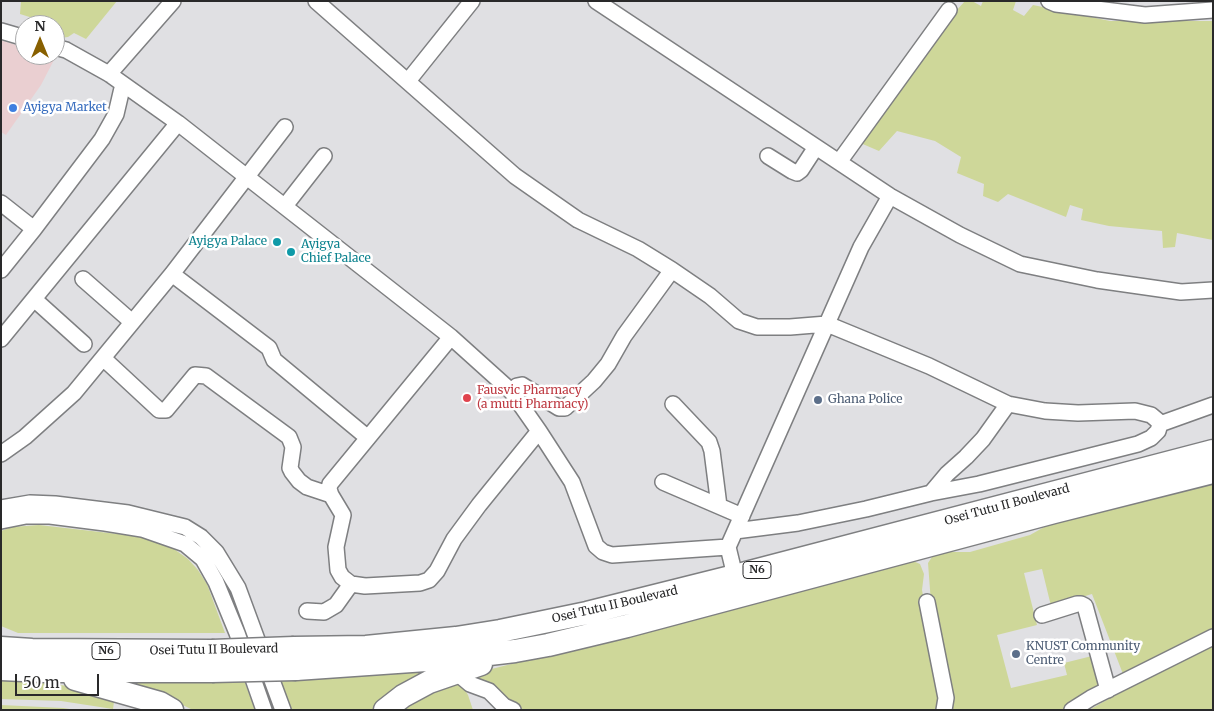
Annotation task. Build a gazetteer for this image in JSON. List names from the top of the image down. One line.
{"streets":{"highway":["Osei Tutu II Boulevard","N6"]},"places":["Ayigya Market","Ayigya Palace","Ayigya Chief Palace","Fausvic Pharmacy (a mutti Pharmacy)","Ghana Police","KNUST Community Centre"],"scale_bar":"50 m","north":"top"}
